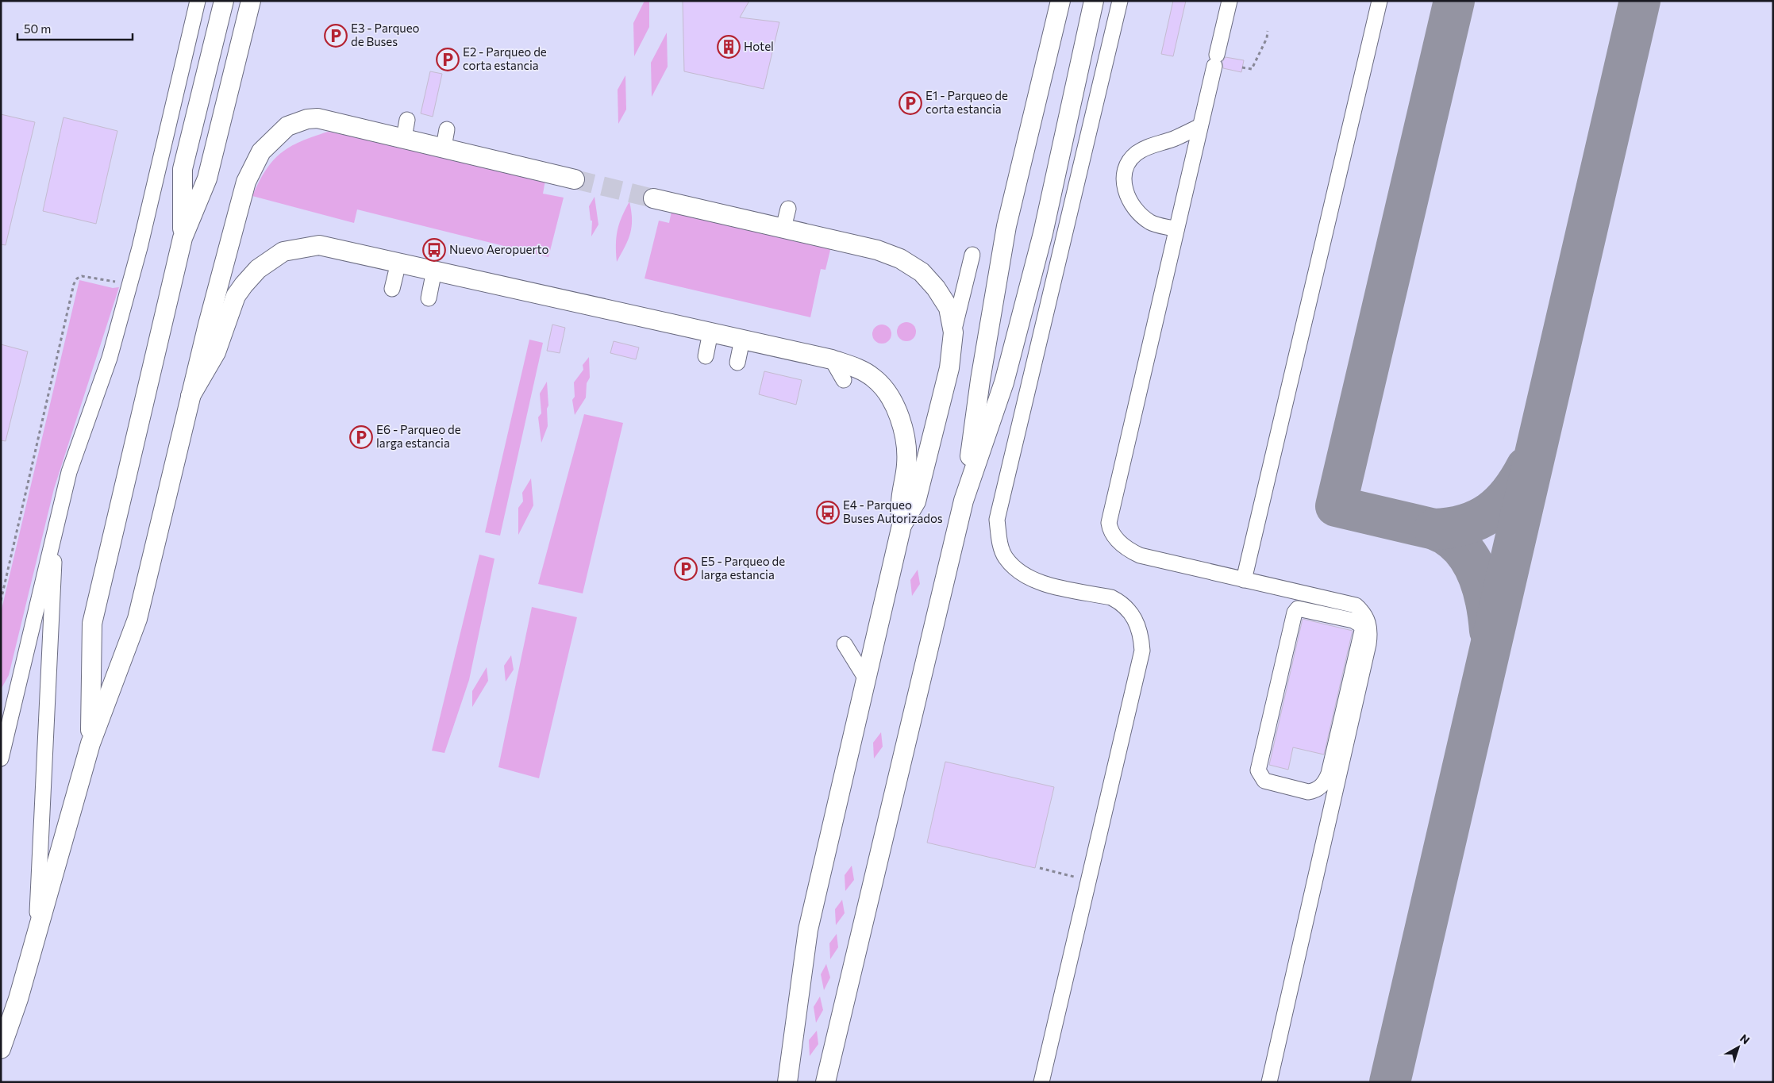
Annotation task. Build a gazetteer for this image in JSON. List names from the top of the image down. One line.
{"places":{"parking":["E3 - Parqueo de Buses","E2 - Parqueo de corta estancia","E1 - Parqueo de corta estancia","E6 - Parqueo de larga estancia","E5 - Parqueo de larga estancia"],"building":["Hotel"],"bus stop":["Nuevo Aeropuerto","E4 - Parqueo Buses Autorizados"]},"scale_bar":"50 m","north":"top right"}
